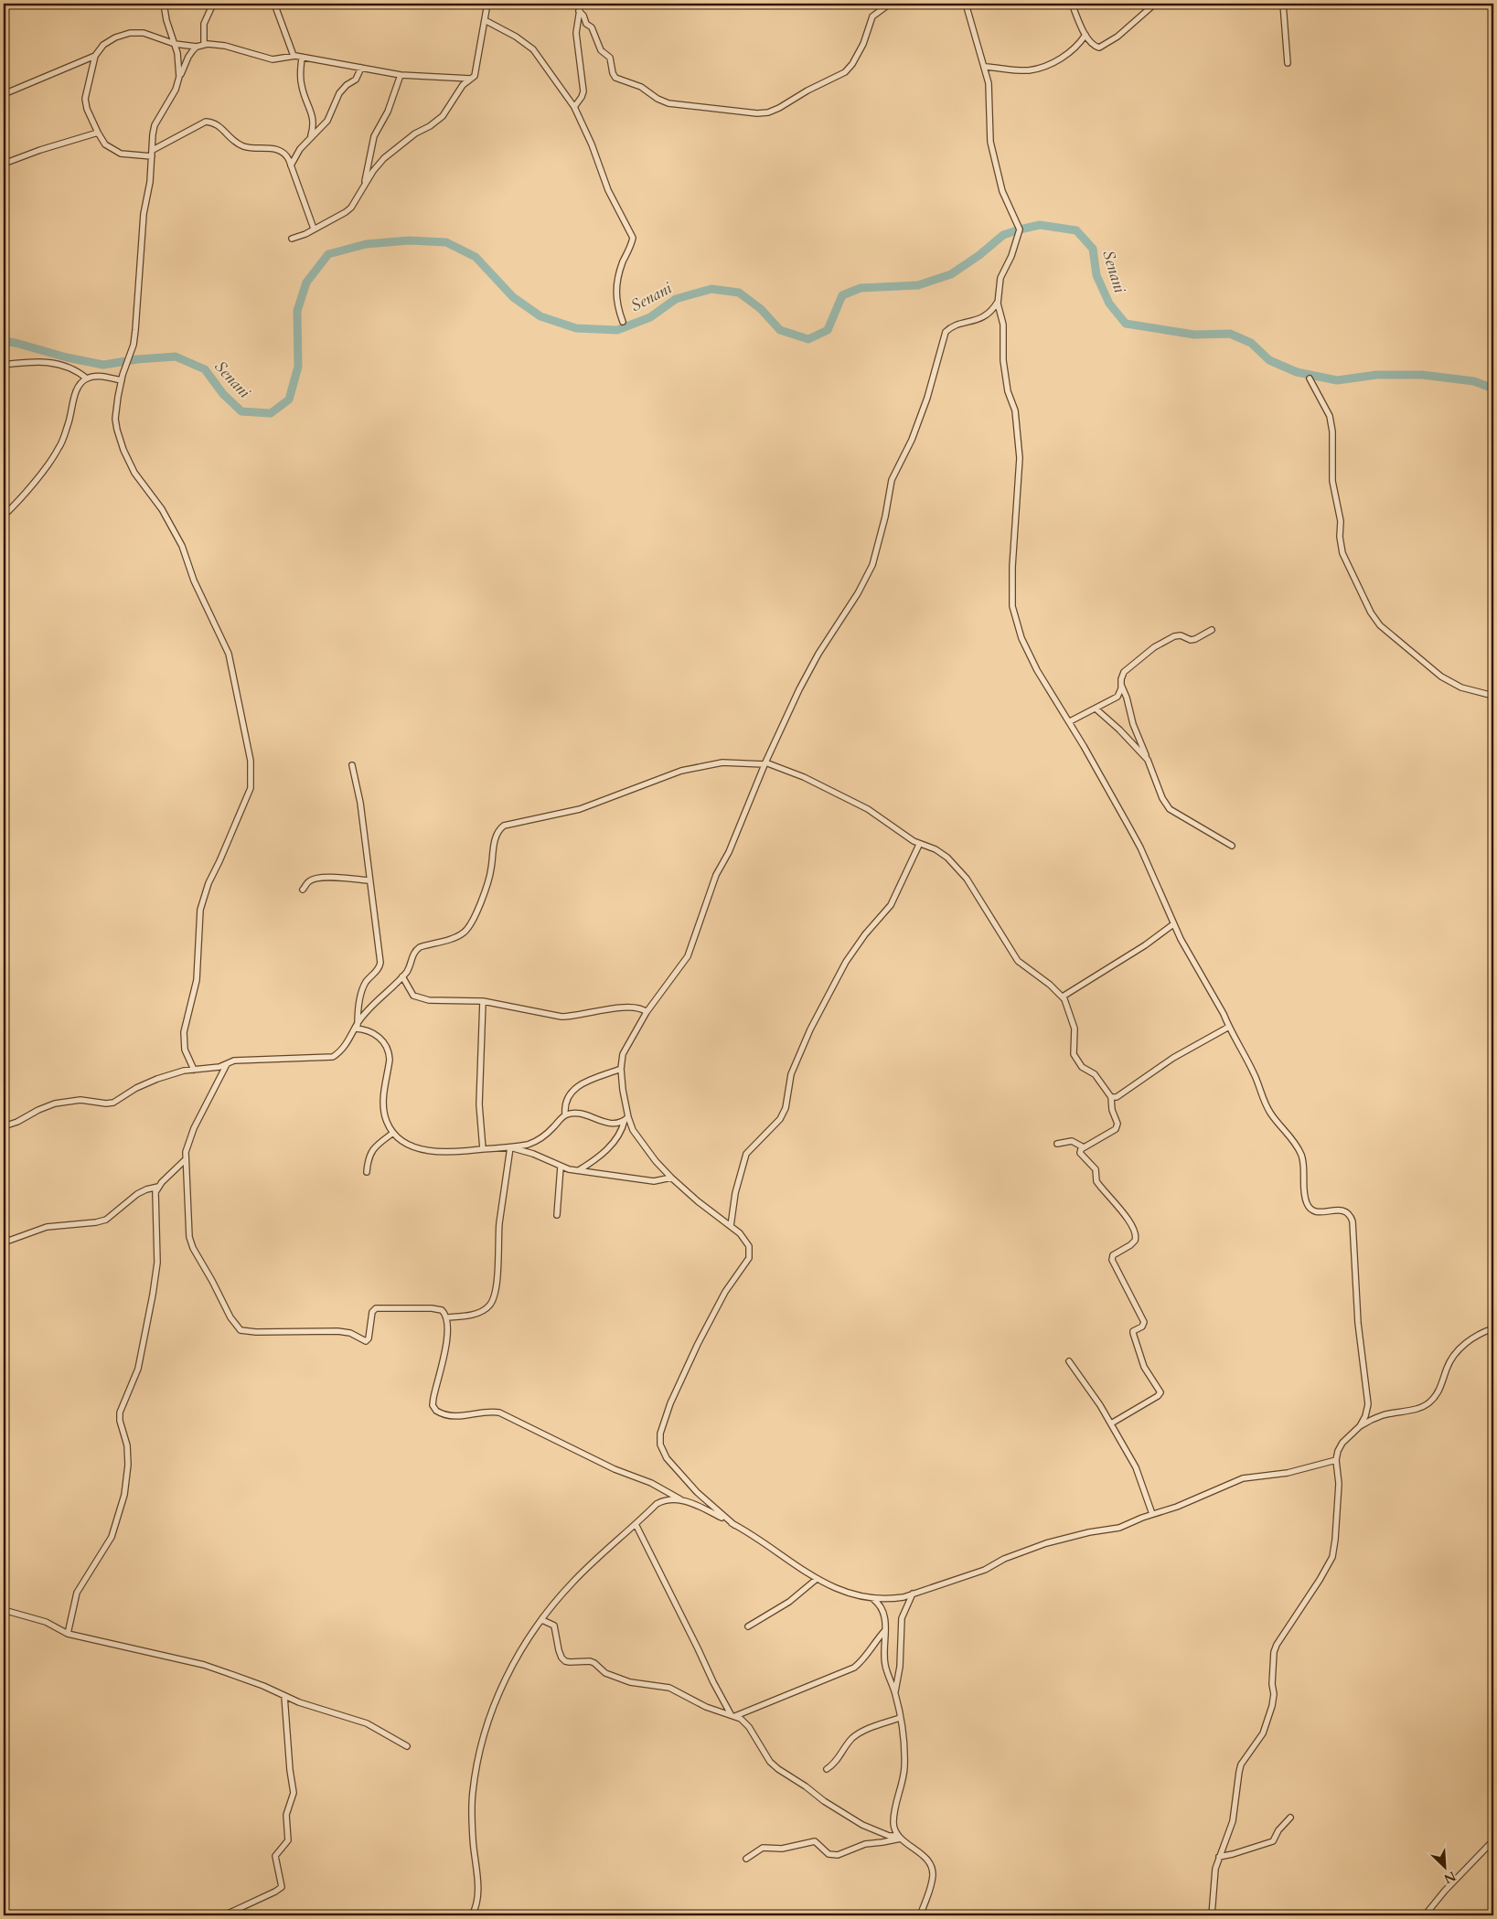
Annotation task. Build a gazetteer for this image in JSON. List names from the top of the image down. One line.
{"water":["Senani"],"north":"bottom right"}
